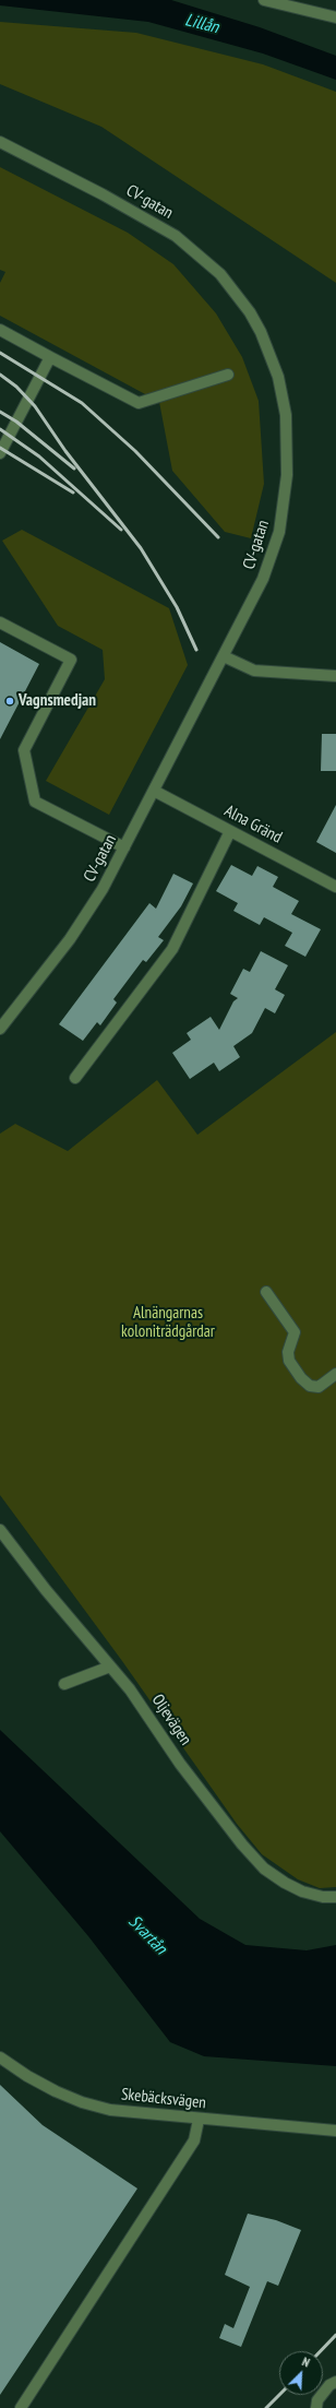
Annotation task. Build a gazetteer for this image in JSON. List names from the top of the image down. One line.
{"streets":{"street":["CV-gatan","Alna Gränd","Oljevägen","Skebäcksvägen"]},"crossings":[["CV-gatan","Alna Gränd"]],"water":["Lillån","Svartån"],"parks":["Alnängarnas koloniträdgårdar"],"places":["Vagnsmedjan"],"north":"top right"}
